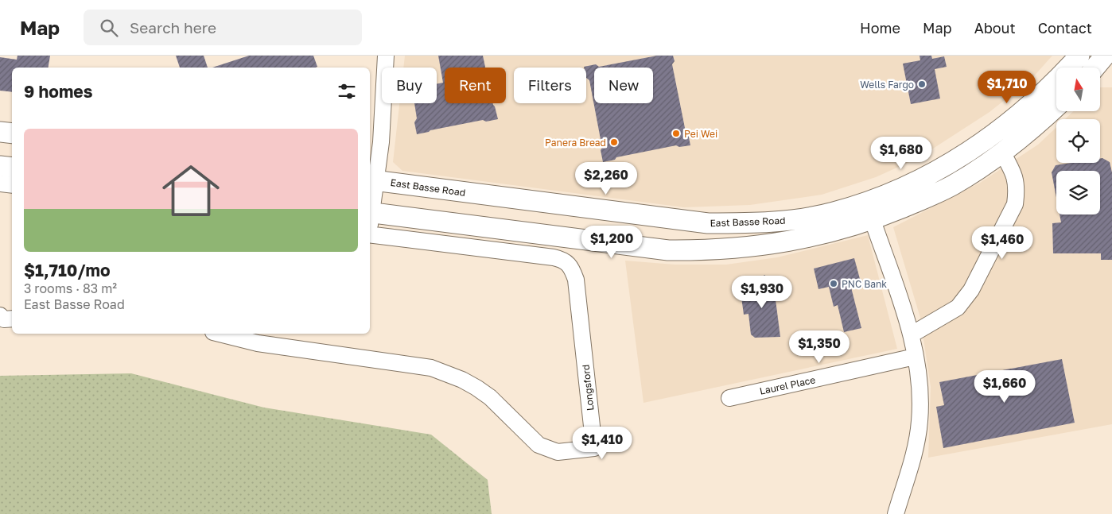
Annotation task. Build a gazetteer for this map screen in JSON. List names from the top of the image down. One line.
{"streets":{"main road":["East Basse Road"],"street":["Laurel Place","Longsford"]},"crossings":[["East Basse Road","Longsford"]],"places":["Wells Fargo","Pei Wei","Panera Bread","PNC Bank"],"north":"top","page":{"header":"Map","search":"Search here","nav":["Home","Map","About","Contact"],"chip":["Buy","Rent","Filters","New"],"heading":"9 homes","price":["$1,710","$1,680","$2,260","$1,200","$1,460","$1,930","$1,350","$1,660","$1,410"],"list":[{"name":"$1,710/mo","note":"3 rooms · 83 m² · East Basse Road"}]}}
